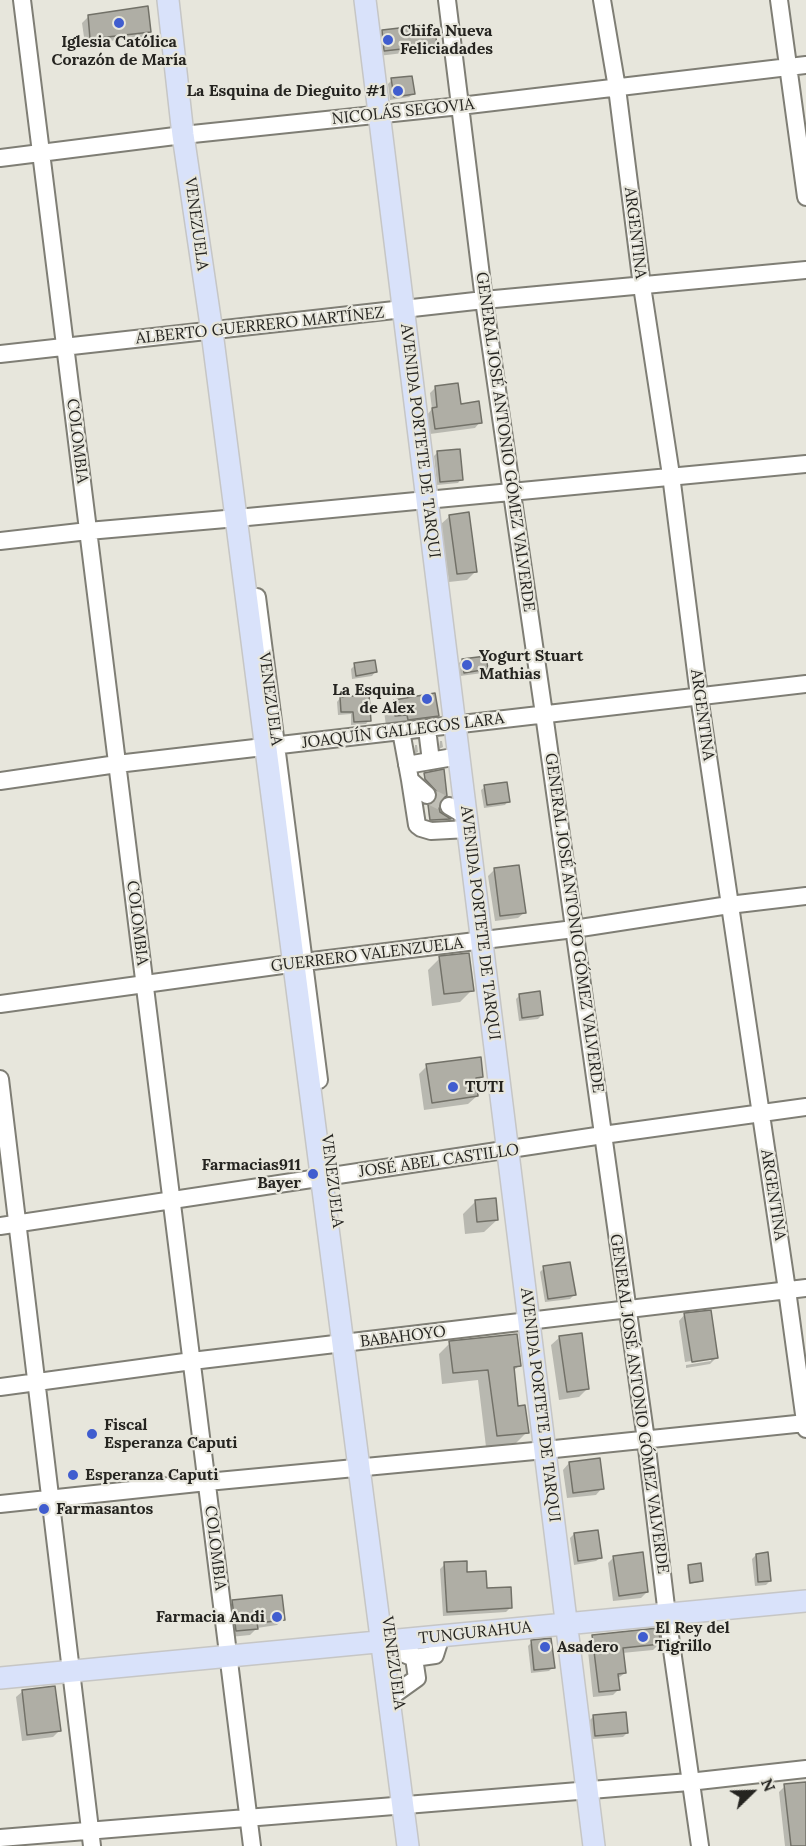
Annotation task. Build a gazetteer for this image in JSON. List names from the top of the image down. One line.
{"streets":{"main road":["VENEZUELA","AVENIDA PORTETE DE TARQUI","TUNGURAHUA"],"street":["NICOLÁS SEGOVIA","ARGENTINA","ALBERTO GUERRERO MARTÍNEZ","COLOMBIA","GENERAL JOSÉ ANTONIO GÓMEZ VALVERDE","JOAQUÍN GALLEGOS LARA","GUERRERO VALENZUELA","JOSÉ ABEL CASTILLO","BABAHOYO"]},"crossings":[["NICOLÁS SEGOVIA","VENEZUELA"],["NICOLÁS SEGOVIA","ARGENTINA"],["NICOLÁS SEGOVIA","COLOMBIA"],["NICOLÁS SEGOVIA","AVENIDA PORTETE DE TARQUI"],["NICOLÁS SEGOVIA","GENERAL JOSÉ ANTONIO GÓMEZ VALVERDE"],["VENEZUELA","ALBERTO GUERRERO MARTÍNEZ"],["VENEZUELA","JOAQUÍN GALLEGOS LARA"],["VENEZUELA","GUERRERO VALENZUELA"],["VENEZUELA","JOSÉ ABEL CASTILLO"],["VENEZUELA","BABAHOYO"],["VENEZUELA","TUNGURAHUA"],["ARGENTINA","ALBERTO GUERRERO MARTÍNEZ"],["ARGENTINA","JOAQUÍN GALLEGOS LARA"],["ARGENTINA","GUERRERO VALENZUELA"],["ARGENTINA","JOSÉ ABEL CASTILLO"],["ARGENTINA","BABAHOYO"],["ALBERTO GUERRERO MARTÍNEZ","COLOMBIA"],["ALBERTO GUERRERO MARTÍNEZ","AVENIDA PORTETE DE TARQUI"],["ALBERTO GUERRERO MARTÍNEZ","GENERAL JOSÉ ANTONIO GÓMEZ VALVERDE"],["COLOMBIA","JOAQUÍN GALLEGOS LARA"],["COLOMBIA","GUERRERO VALENZUELA"],["COLOMBIA","JOSÉ ABEL CASTILLO"],["COLOMBIA","BABAHOYO"],["COLOMBIA","TUNGURAHUA"],["AVENIDA PORTETE DE TARQUI","JOAQUÍN GALLEGOS LARA"],["AVENIDA PORTETE DE TARQUI","GUERRERO VALENZUELA"],["AVENIDA PORTETE DE TARQUI","JOSÉ ABEL CASTILLO"],["AVENIDA PORTETE DE TARQUI","BABAHOYO"],["AVENIDA PORTETE DE TARQUI","TUNGURAHUA"],["GENERAL JOSÉ ANTONIO GÓMEZ VALVERDE","JOAQUÍN GALLEGOS LARA"],["GENERAL JOSÉ ANTONIO GÓMEZ VALVERDE","GUERRERO VALENZUELA"],["GENERAL JOSÉ ANTONIO GÓMEZ VALVERDE","JOSÉ ABEL CASTILLO"],["GENERAL JOSÉ ANTONIO GÓMEZ VALVERDE","BABAHOYO"],["GENERAL JOSÉ ANTONIO GÓMEZ VALVERDE","TUNGURAHUA"]],"places":["Iglesia Católica Corazón de María","Chifa Nueva Feliciadades","La Esquina de Dieguito #1","Yogurt Stuart Mathias","La Esquina de Alex","TUTI","Farmacias911 Bayer","Fiscal Esperanza Caputi","Esperanza Caputi","Farmasantos","Farmacia Andi","El Rey del Tigrillo","Asadero"],"north":"top right"}
